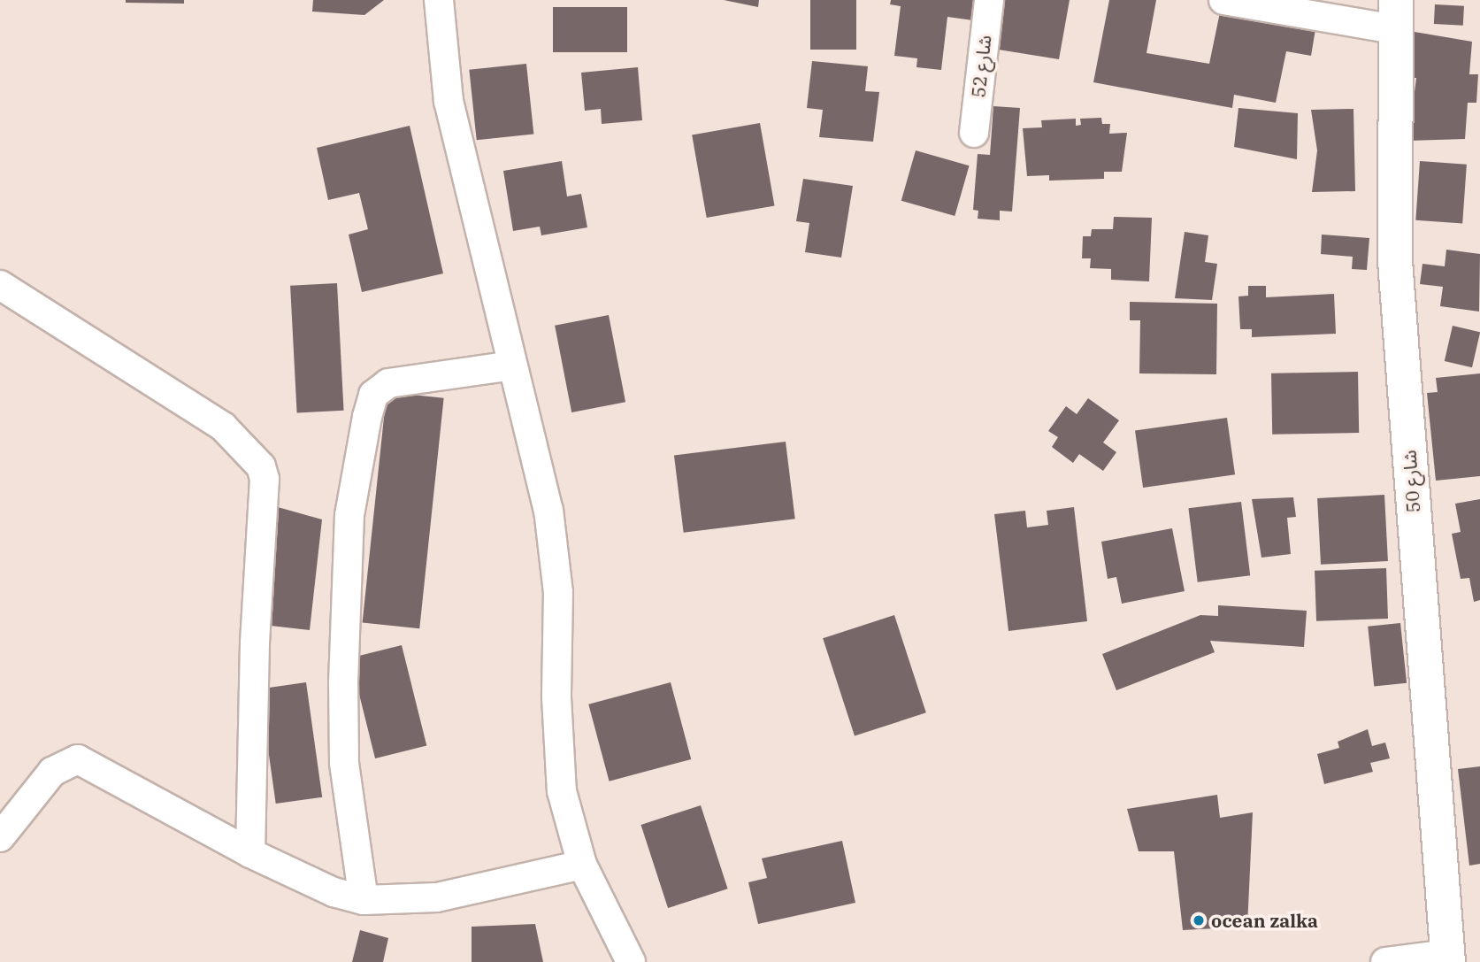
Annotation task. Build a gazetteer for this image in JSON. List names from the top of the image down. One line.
{"streets":{"street":["شارع 52","شارع 50"]},"places":["ocean zalka"]}
